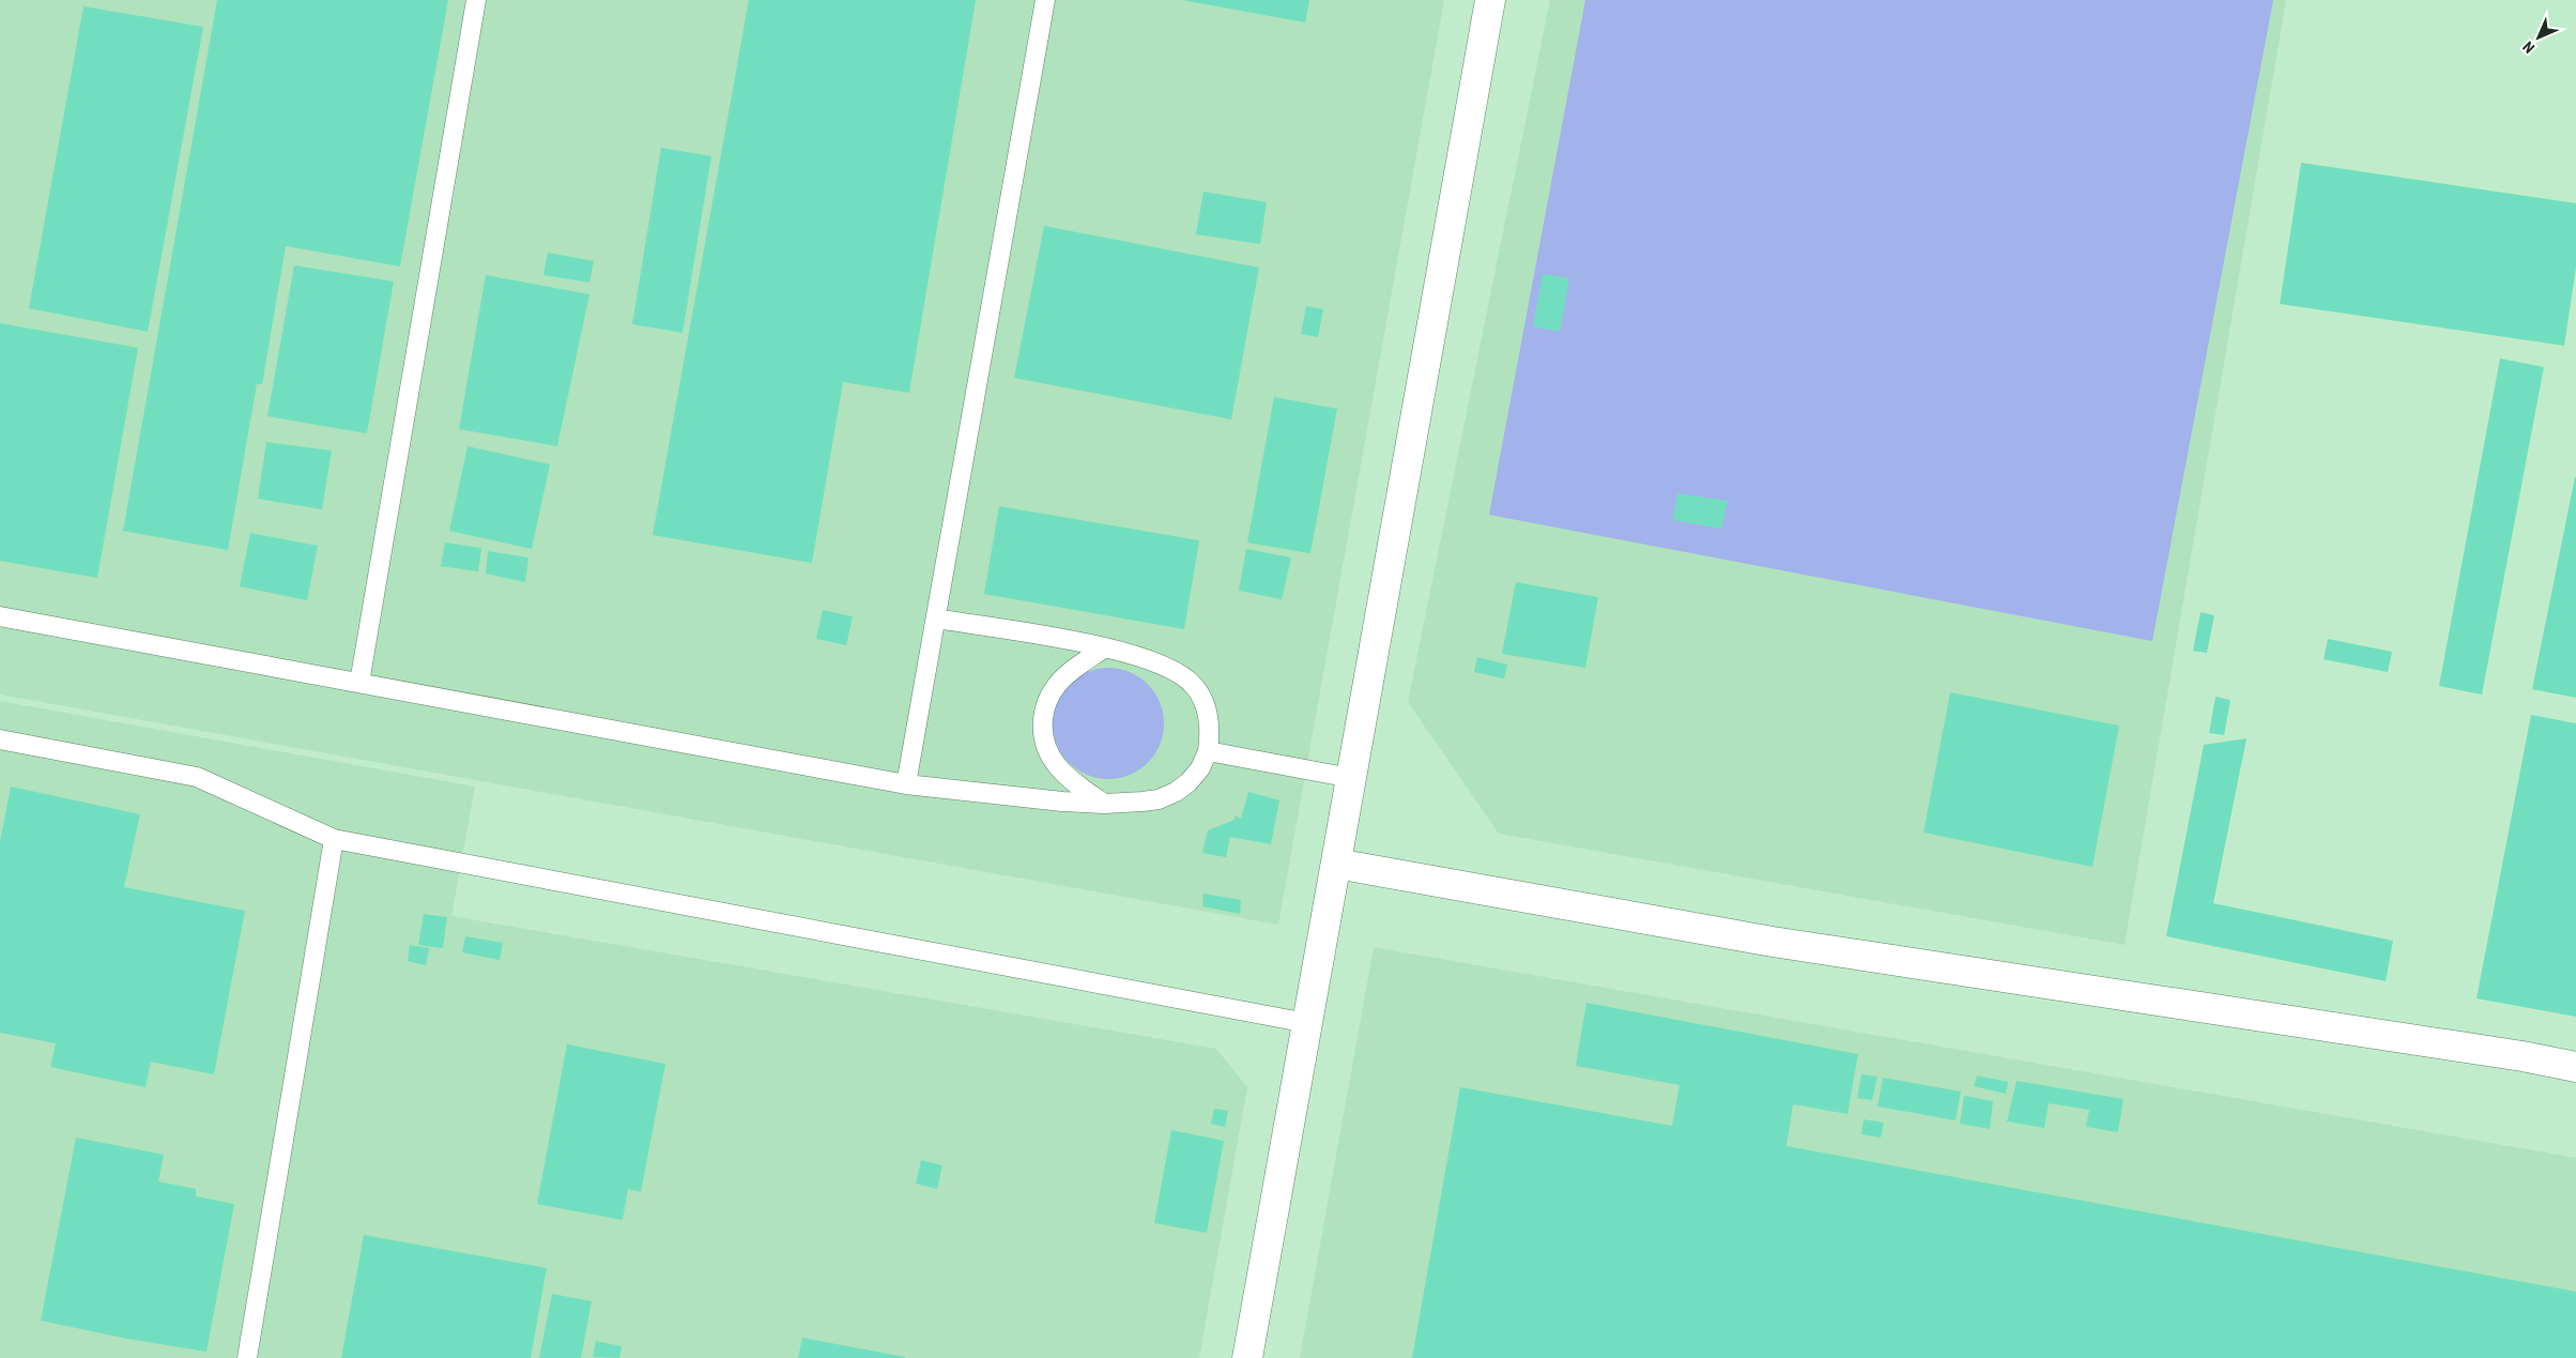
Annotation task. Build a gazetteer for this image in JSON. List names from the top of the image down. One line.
{"north":"bottom left"}
